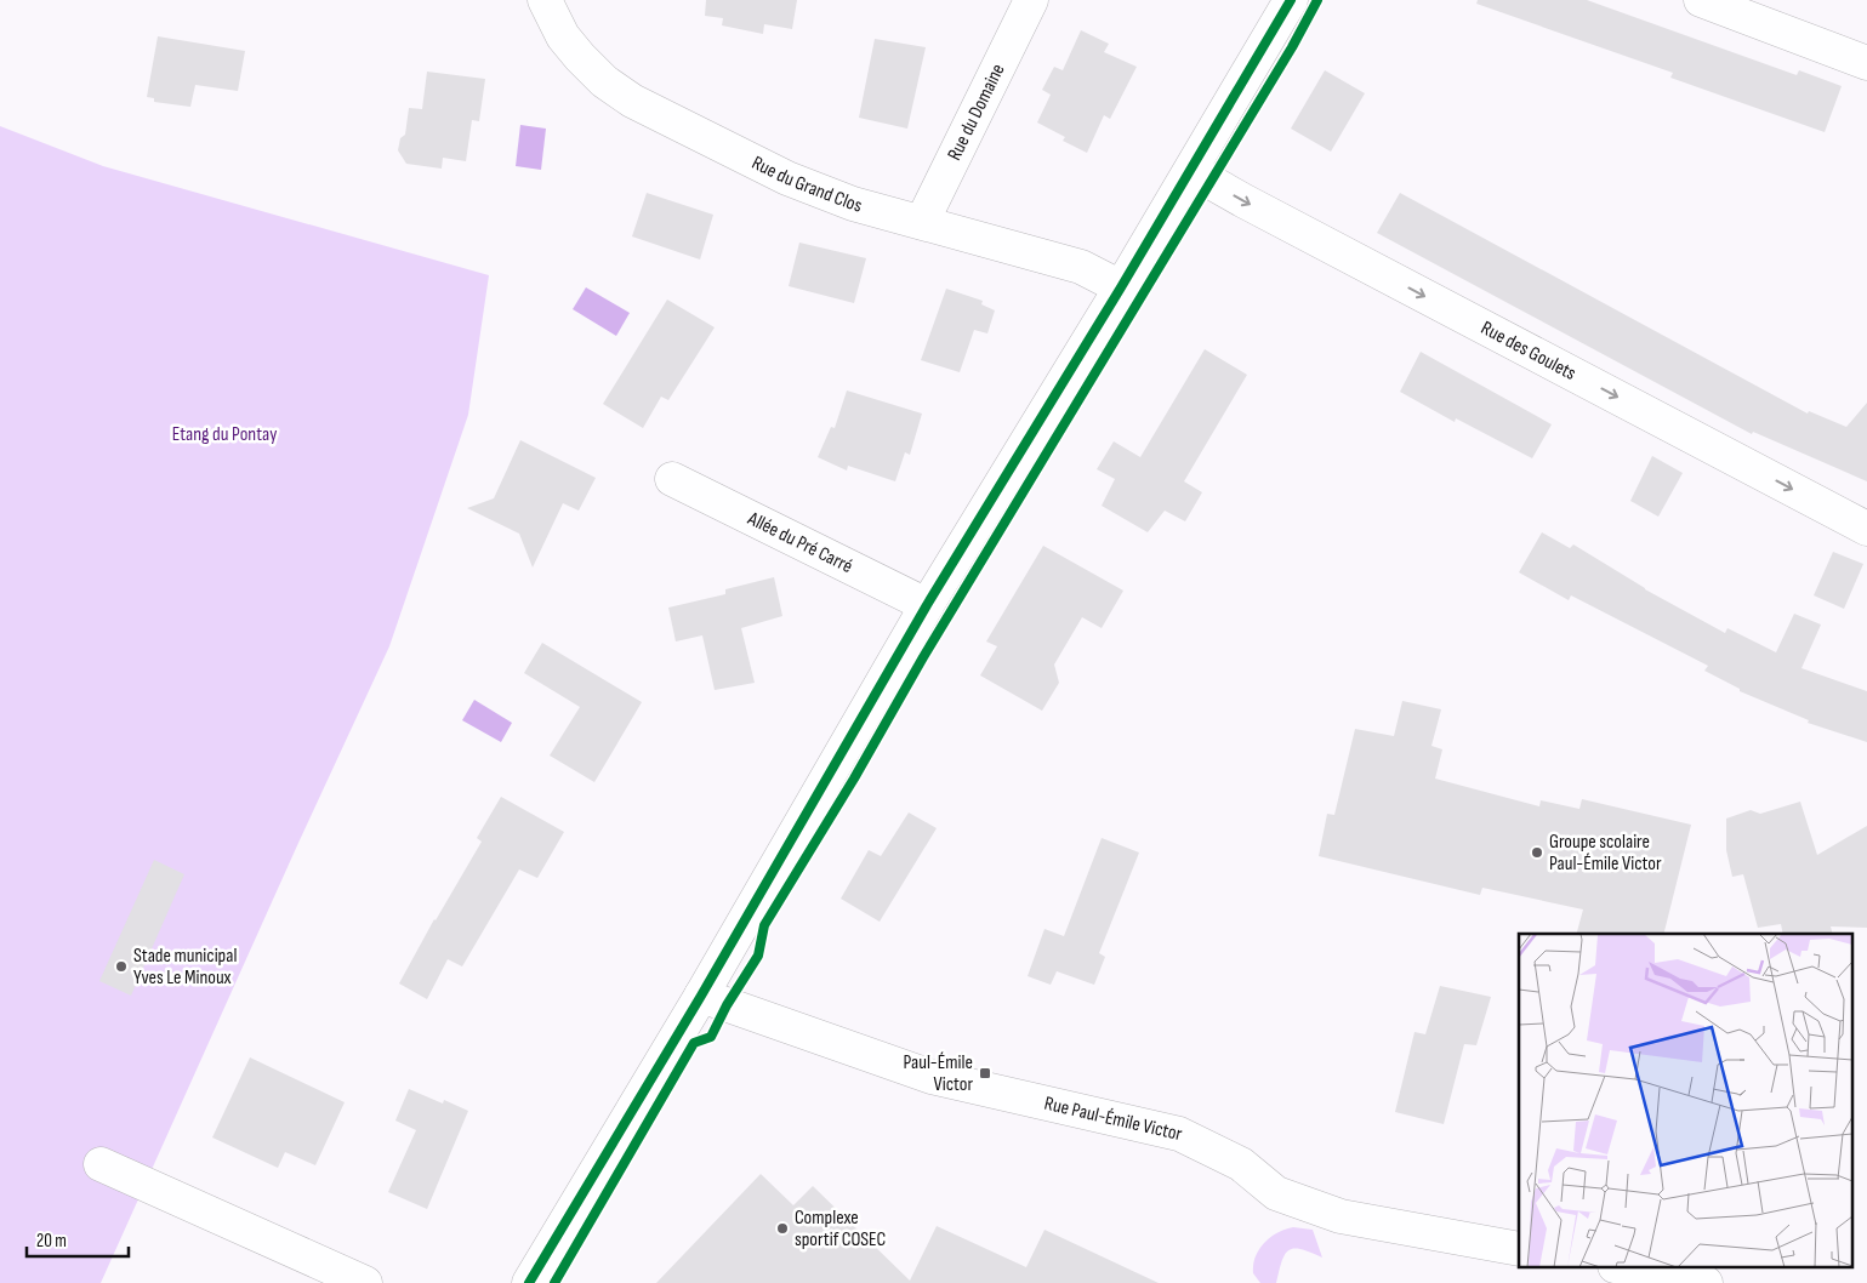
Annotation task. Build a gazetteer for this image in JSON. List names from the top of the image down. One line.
{"streets":{"street":["Rue du Domaine","Rue du Grand Clos","Rue des Goulets","Allée du Pré Carré","Rue Paul-Émile Victor"]},"crossings":[["Rue du Domaine","Rue du Grand Clos"]],"one_way":["Rue des Goulets"],"parks":["Etang du Pontay"],"places":{"other":["Groupe scolaire Paul-Émile Victor","Stade municipal Yves Le Minoux","Complexe sportif COSEC"],"transit":["Paul-Émile Victor"]},"scale_bar":"20 m"}
